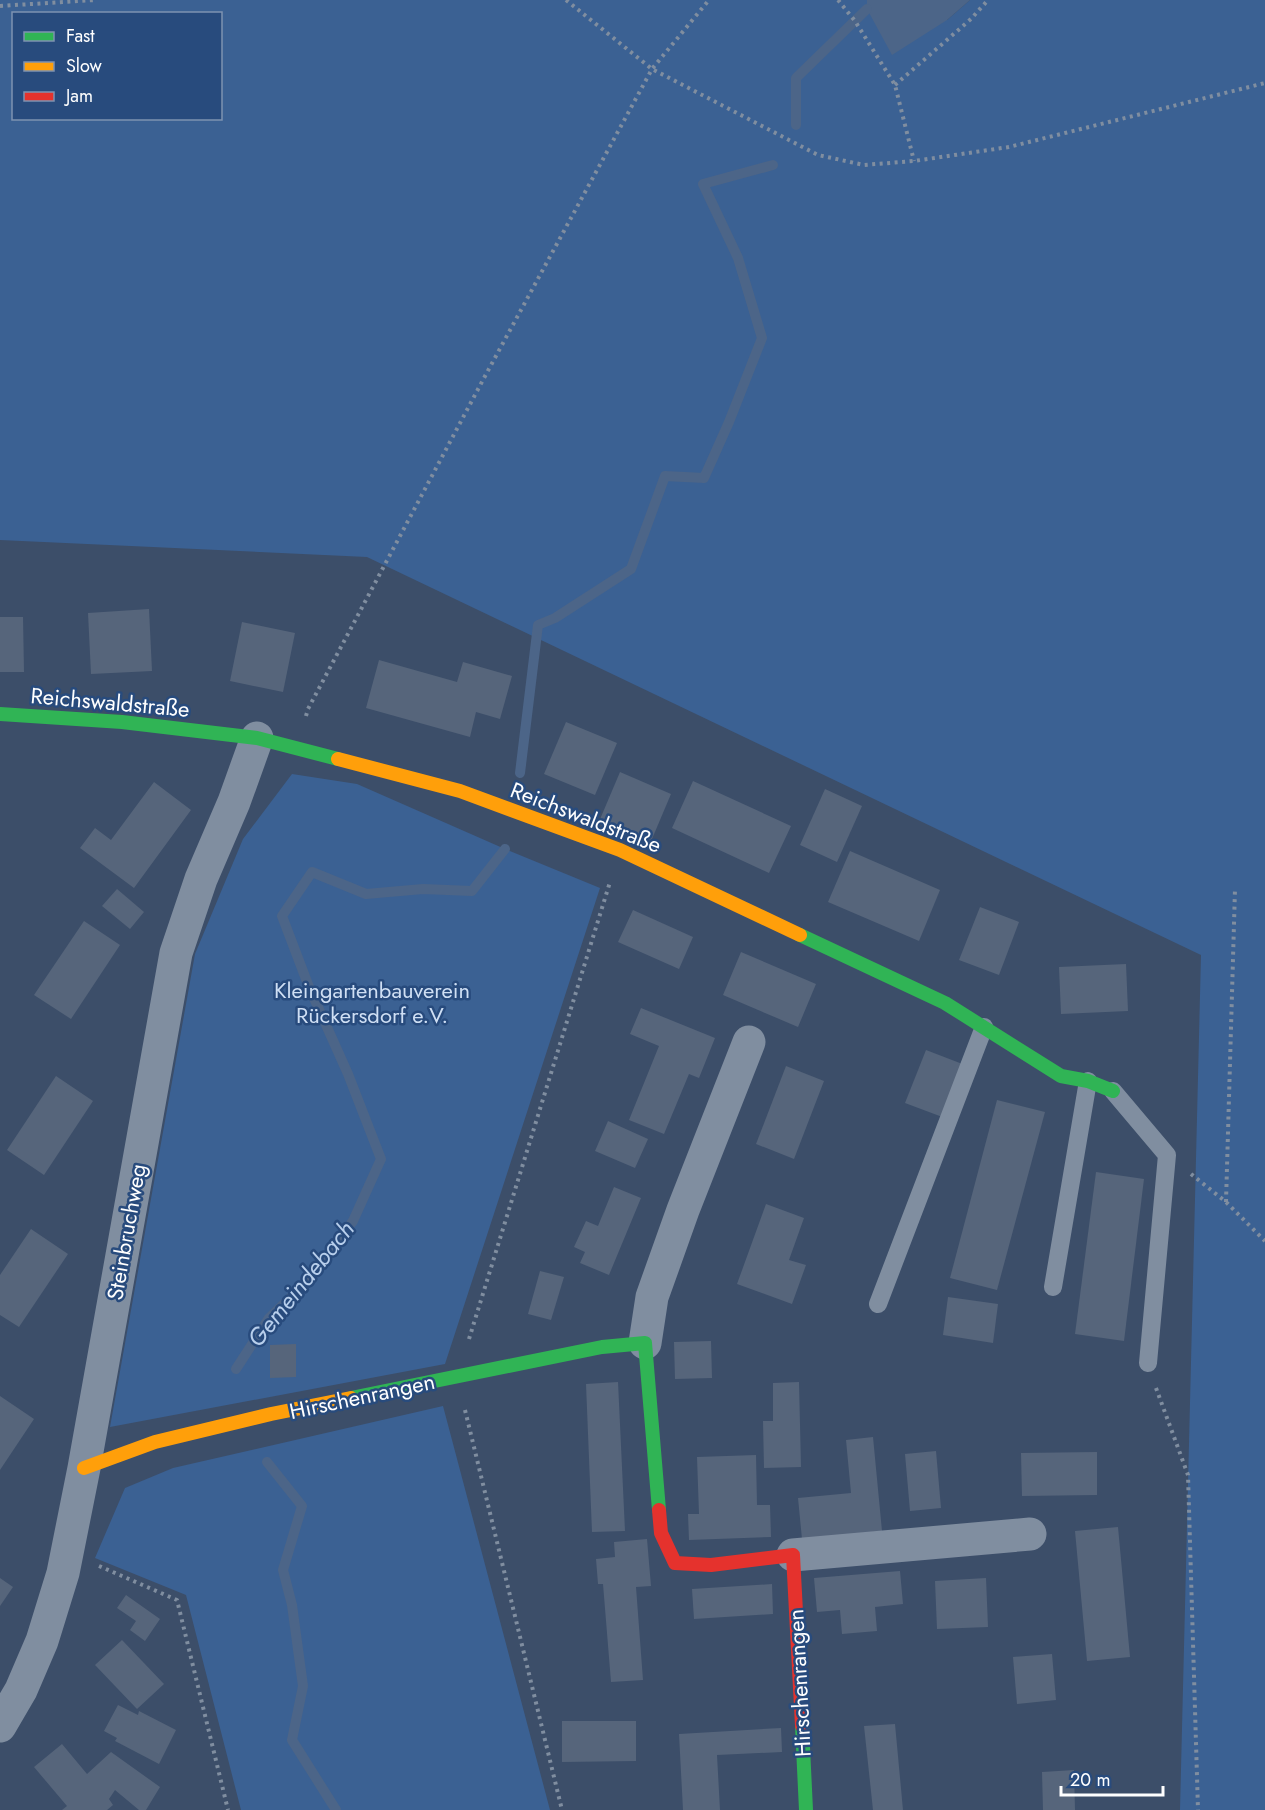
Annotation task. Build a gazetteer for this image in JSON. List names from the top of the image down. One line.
{"streets":{"street":["Reichswaldstraße","Steinbruchweg","Hirschenrangen"]},"crossings":[["Reichswaldstraße","Steinbruchweg"],["Steinbruchweg","Hirschenrangen"]],"water":["Gemeindebach"],"parks":["Kleingartenbauverein Rückersdorf e.V."],"legend":["Fast","Slow","Jam"],"scale_bar":"20 m"}
